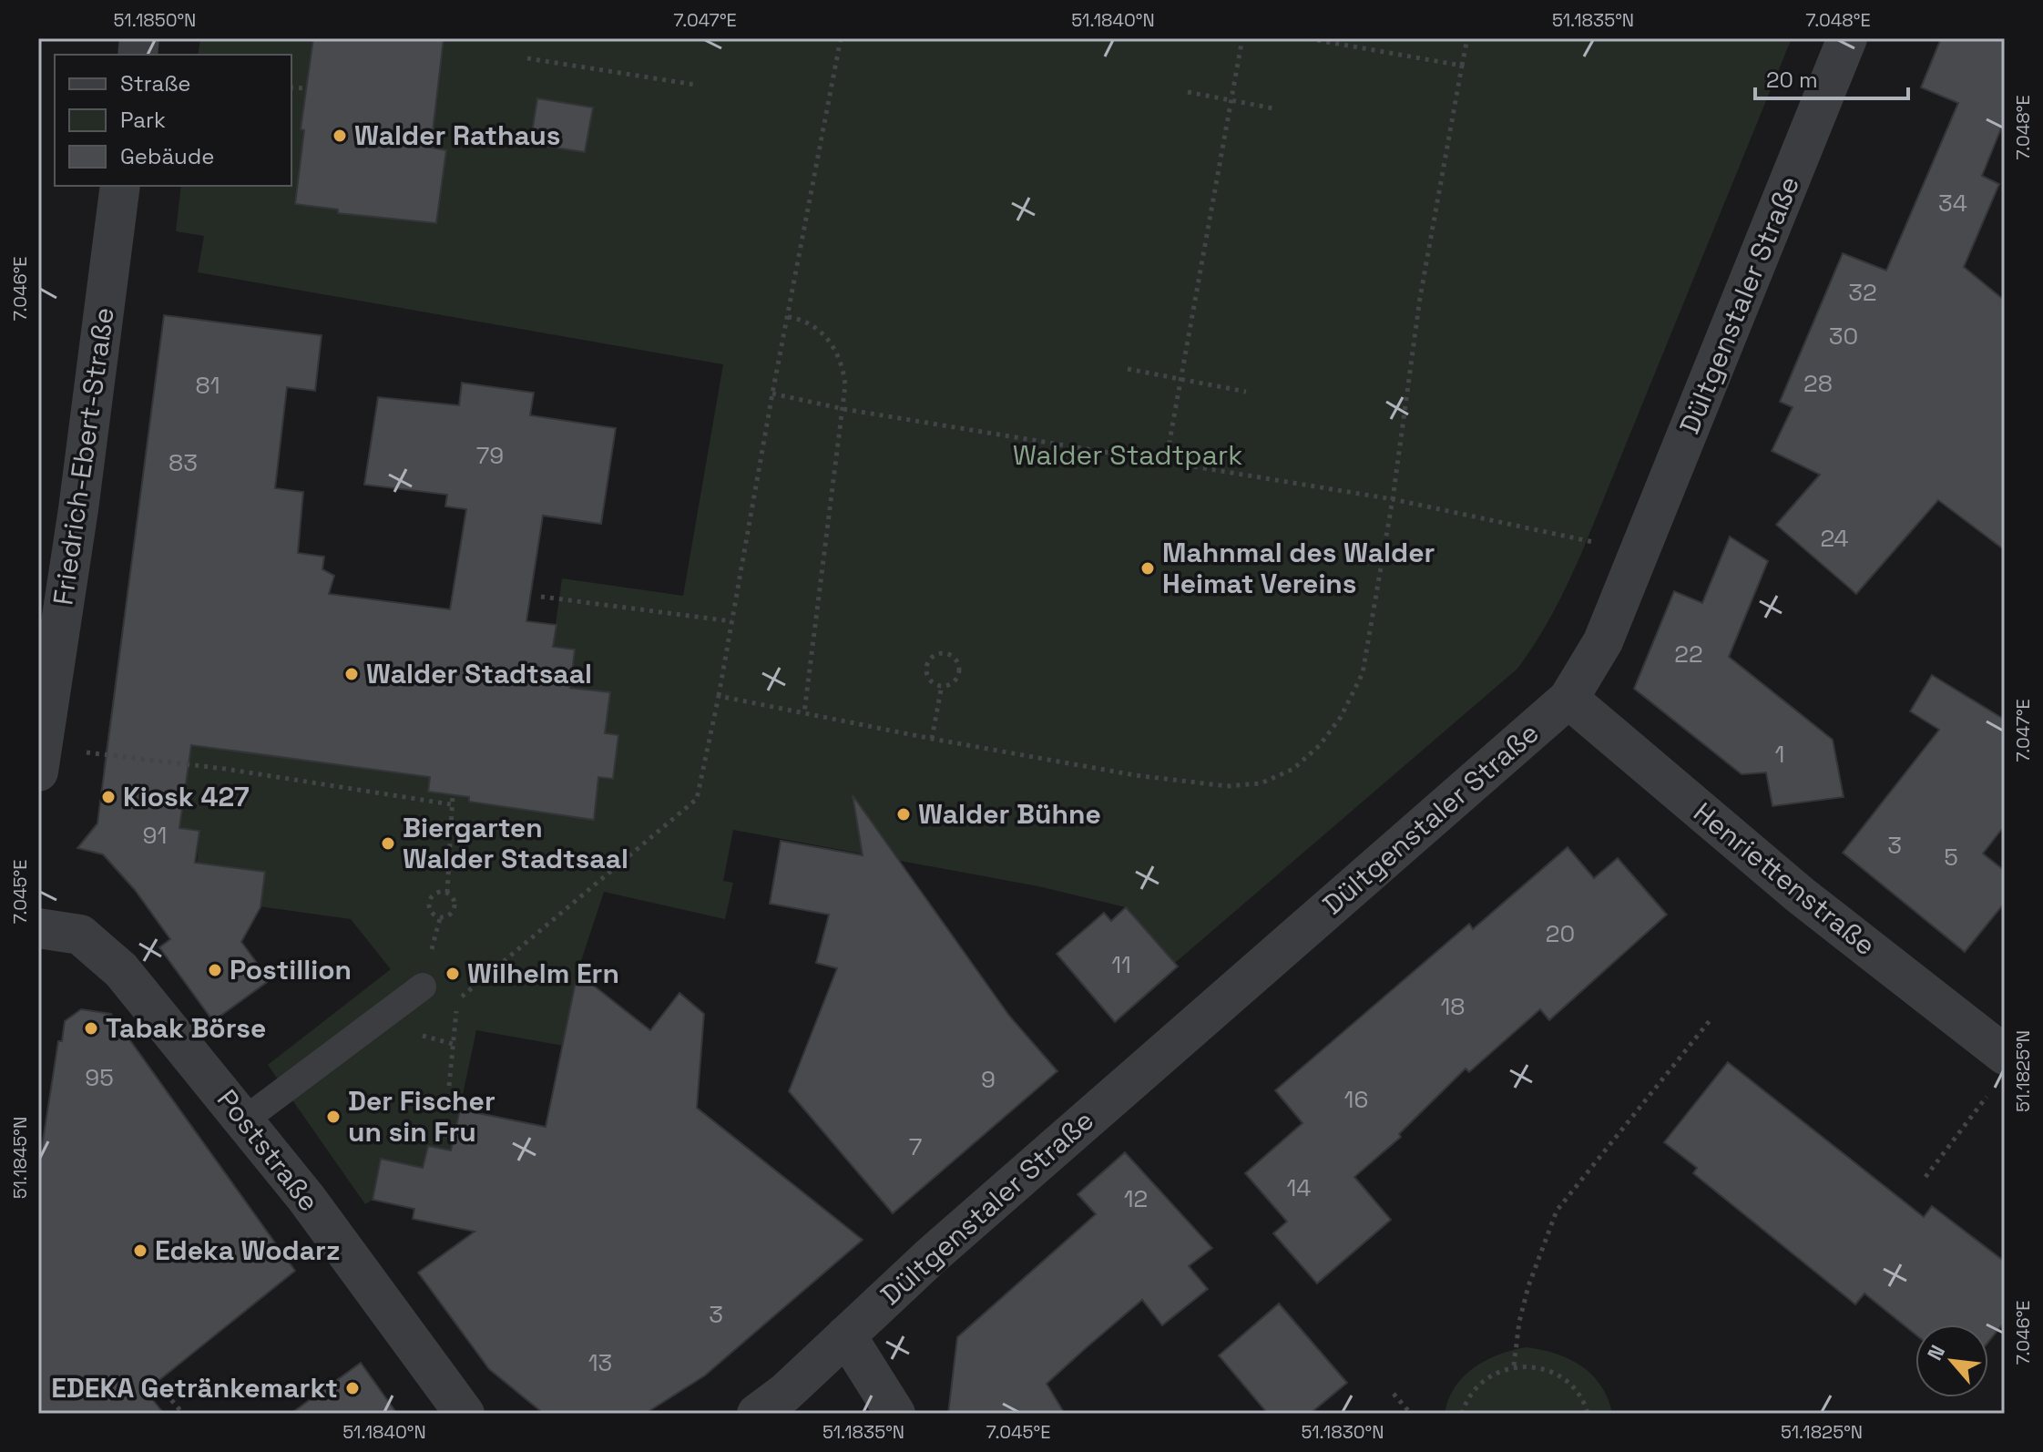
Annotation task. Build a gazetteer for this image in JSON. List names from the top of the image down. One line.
{"streets":{"street":["Dültgenstaler Straße","Friedrich-Ebert-Straße","Henriettenstraße","Poststraße"]},"crossings":[["Dültgenstaler Straße","Henriettenstraße"]],"parks":["Walder Stadtpark"],"places":["Walder Rathaus","Mahnmal des Walder Heimat Vereins","Walder Stadtsaal","Kiosk 427","Walder Bühne","Biergarten Walder Stadtsaal","Postillion","Wilhelm Ern","Tabak Börse","Der Fischer un sin Fru","Edeka Wodarz","EDEKA Getränkemarkt"],"house_numbers":["34","32","30","28","81","79","83","24","22","1","91","3","5","20","11","18","95","9","16","7","14","12","3","13"],"legend":["Straße","Park","Gebäude"],"scale_bar":"20 m","north":"top left","coordinates":["51.1850°N","7.047°E","51.1840°N","51.1835°N","7.048°E","7.046°E","7.045°E","51.1825°N","51.1845°N","51.1830°N"]}
